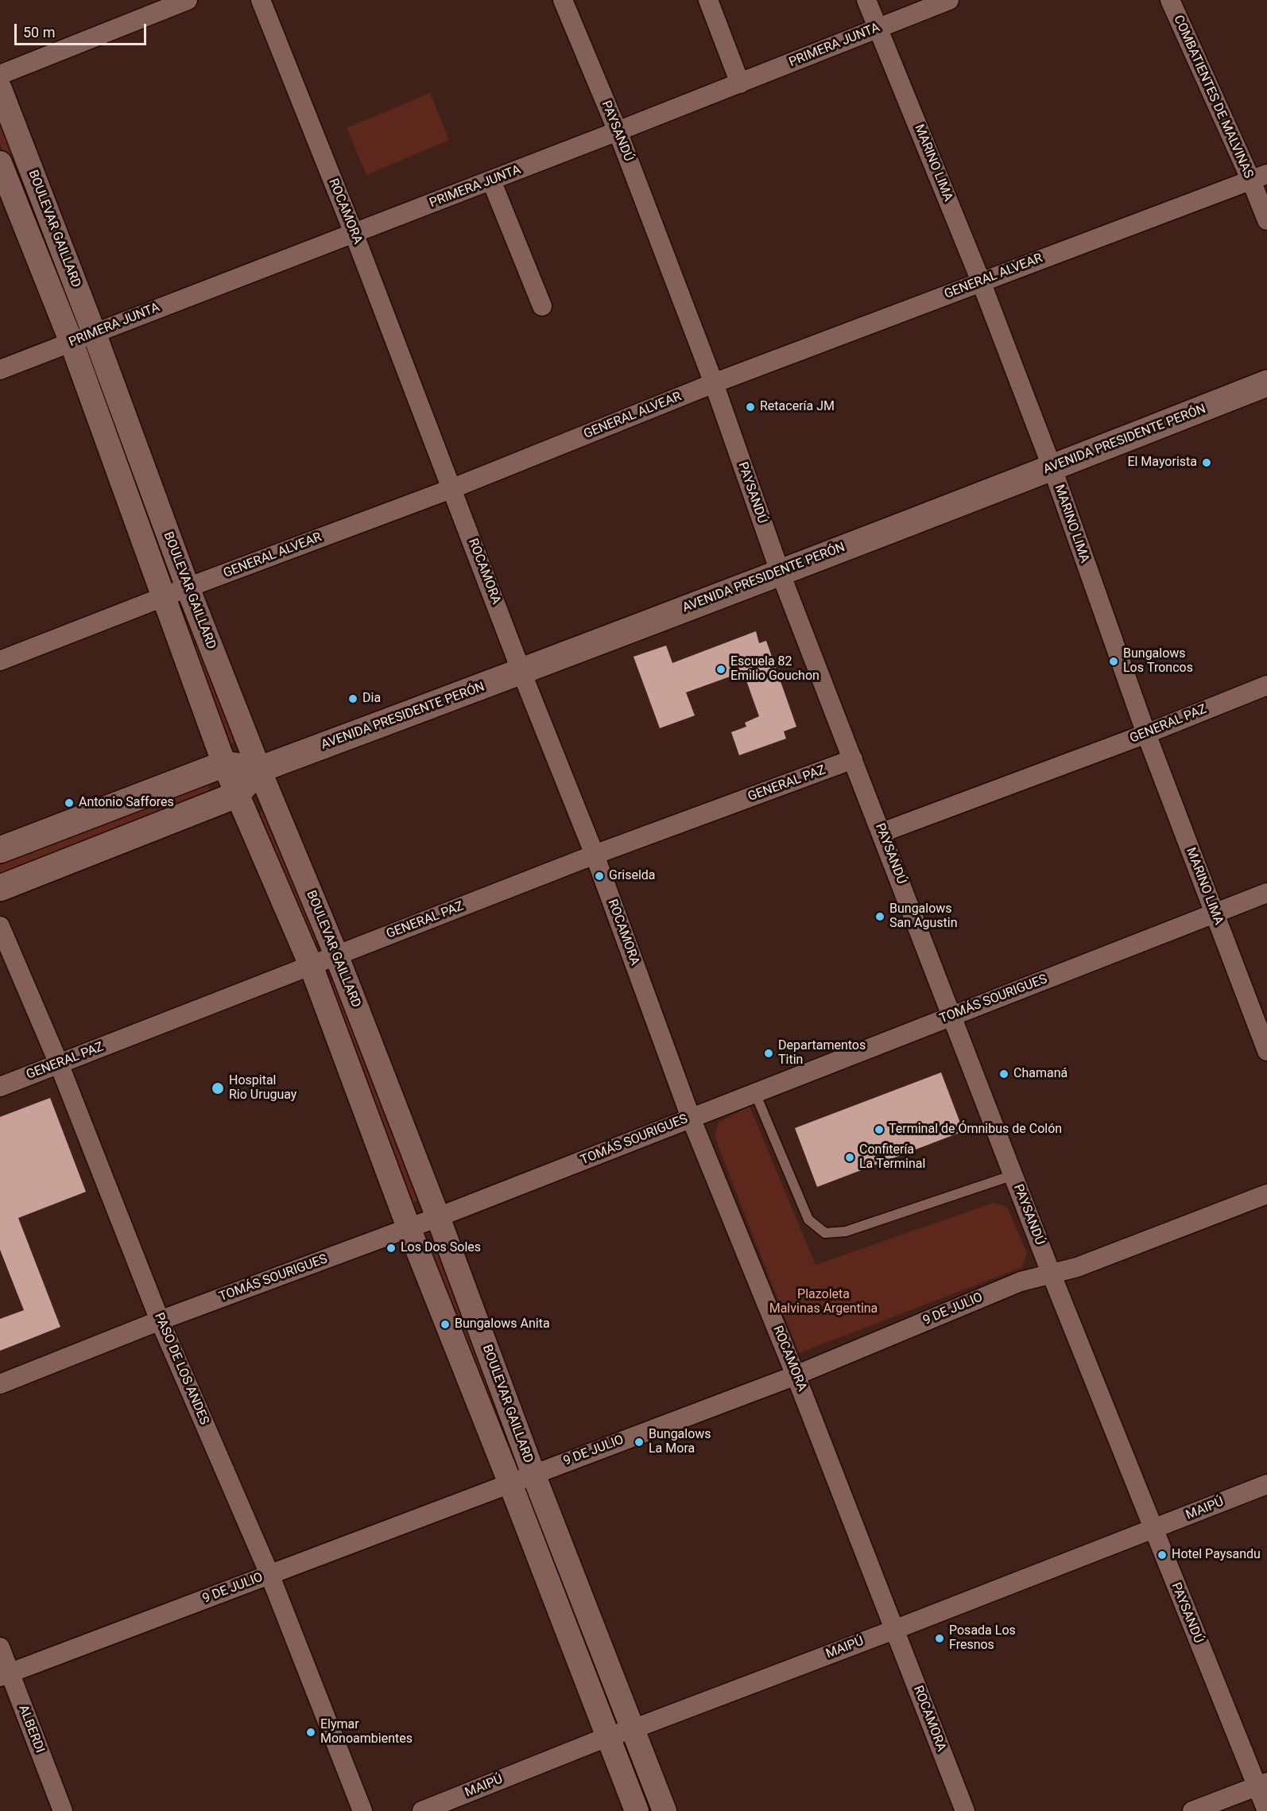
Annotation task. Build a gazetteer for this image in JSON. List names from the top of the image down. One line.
{"streets":{"main road":["AVENIDA PRESIDENTE PERÓN"],"street":["PRIMERA JUNTA","COMBATIENTES DE MALVINAS","PAYSANDÚ","MARINO LIMA","ROCAMORA","BOULEVAR GAILLARD","GENERAL ALVEAR","GENERAL PAZ","TOMÁS SOURIGUES","9 DE JULIO","PASO DE LOS ANDES","MAIPÚ","ALBERDI"]},"crossings":[["PRIMERA JUNTA","PAYSANDÚ"],["PRIMERA JUNTA","MARINO LIMA"],["PRIMERA JUNTA","ROCAMORA"],["PRIMERA JUNTA","BOULEVAR GAILLARD"],["COMBATIENTES DE MALVINAS","GENERAL ALVEAR"],["PAYSANDÚ","GENERAL ALVEAR"],["PAYSANDÚ","AVENIDA PRESIDENTE PERÓN"],["PAYSANDÚ","GENERAL PAZ"],["PAYSANDÚ","TOMÁS SOURIGUES"],["PAYSANDÚ","9 DE JULIO"],["PAYSANDÚ","MAIPÚ"],["MARINO LIMA","GENERAL ALVEAR"],["MARINO LIMA","AVENIDA PRESIDENTE PERÓN"],["MARINO LIMA","GENERAL PAZ"],["MARINO LIMA","TOMÁS SOURIGUES"],["ROCAMORA","GENERAL ALVEAR"],["ROCAMORA","AVENIDA PRESIDENTE PERÓN"],["ROCAMORA","GENERAL PAZ"],["ROCAMORA","TOMÁS SOURIGUES"],["ROCAMORA","9 DE JULIO"],["ROCAMORA","MAIPÚ"],["BOULEVAR GAILLARD","GENERAL ALVEAR"],["BOULEVAR GAILLARD","AVENIDA PRESIDENTE PERÓN"],["BOULEVAR GAILLARD","GENERAL PAZ"],["BOULEVAR GAILLARD","TOMÁS SOURIGUES"],["BOULEVAR GAILLARD","9 DE JULIO"],["BOULEVAR GAILLARD","MAIPÚ"],["GENERAL PAZ","PASO DE LOS ANDES"],["TOMÁS SOURIGUES","PASO DE LOS ANDES"],["9 DE JULIO","PASO DE LOS ANDES"],["9 DE JULIO","ALBERDI"]],"parks":["Plazoleta Malvinas Argentina"],"places":["Retacería JM","El Mayorista","Bungalows Los Troncos","Escuela 82 Emilio Gouchon","Dia","Antonio Saffores","Griselda","Bungalows San Agustin","Departamentos Titin","Chamaná","Hospital Rio Uruguay","Terminal de Ómnibus de Colón","Confitería La Terminal","Los Dos Soles","Bungalows Anita","Bungalows La Mora","Hotel Paysandu","Posada Los Fresnos","Elymar Monoambientes"],"scale_bar":"50 m"}
